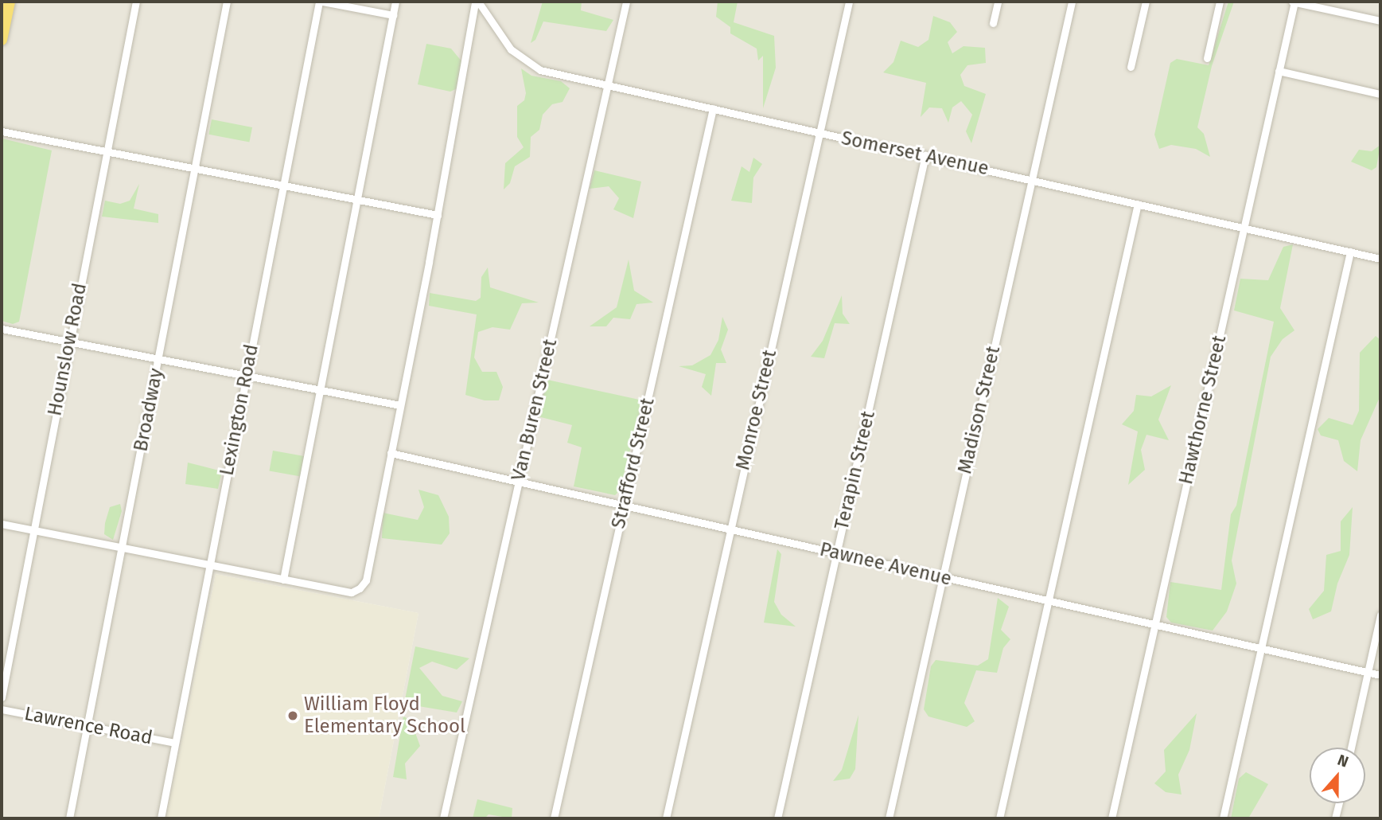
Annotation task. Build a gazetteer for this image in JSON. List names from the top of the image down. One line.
{"streets":{"street":["Somerset Avenue","Hounslow Road","Broadway","Lexington Road","Van Buren Street","Monroe Street","Madison Street","Hawthorne Street","Strafford Street","Terapin Street","Pawnee Avenue","Lawrence Road"]},"crossings":[["Somerset Avenue","Van Buren Street"],["Somerset Avenue","Monroe Street"],["Somerset Avenue","Madison Street"],["Somerset Avenue","Hawthorne Street"],["Somerset Avenue","Strafford Street"],["Somerset Avenue","Terapin Street"],["Broadway","Lawrence Road"],["Lexington Road","Lawrence Road"],["Van Buren Street","Pawnee Avenue"],["Monroe Street","Pawnee Avenue"],["Madison Street","Pawnee Avenue"],["Hawthorne Street","Pawnee Avenue"],["Strafford Street","Pawnee Avenue"],["Terapin Street","Pawnee Avenue"]],"places":["William Floyd Elementary School"],"north":"top"}
